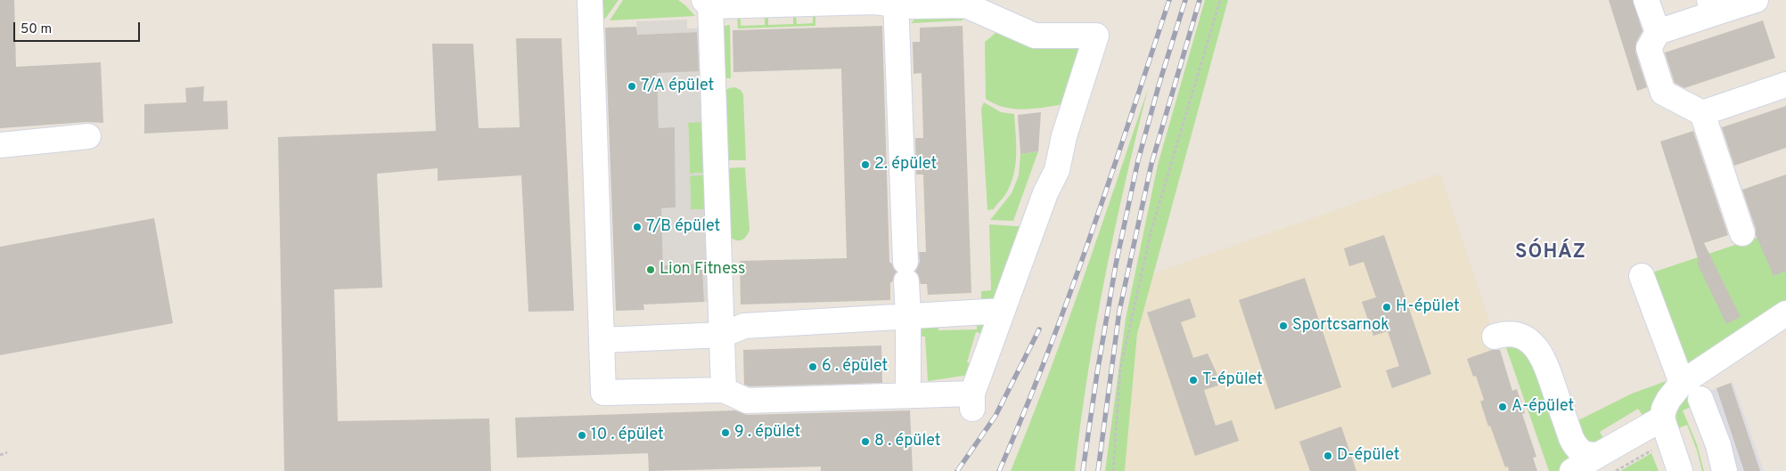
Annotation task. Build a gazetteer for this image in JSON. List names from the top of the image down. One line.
{"districts":["SÓHÁZ"],"places":["7/A épület","2. épület","7/B épület","Lion Fitness","H-épület","Sportcsarnok","6 . épület","T-épület","A-épület","9 . épület","10 . épület","8 . épület","D-épület"],"scale_bar":"50 m"}
